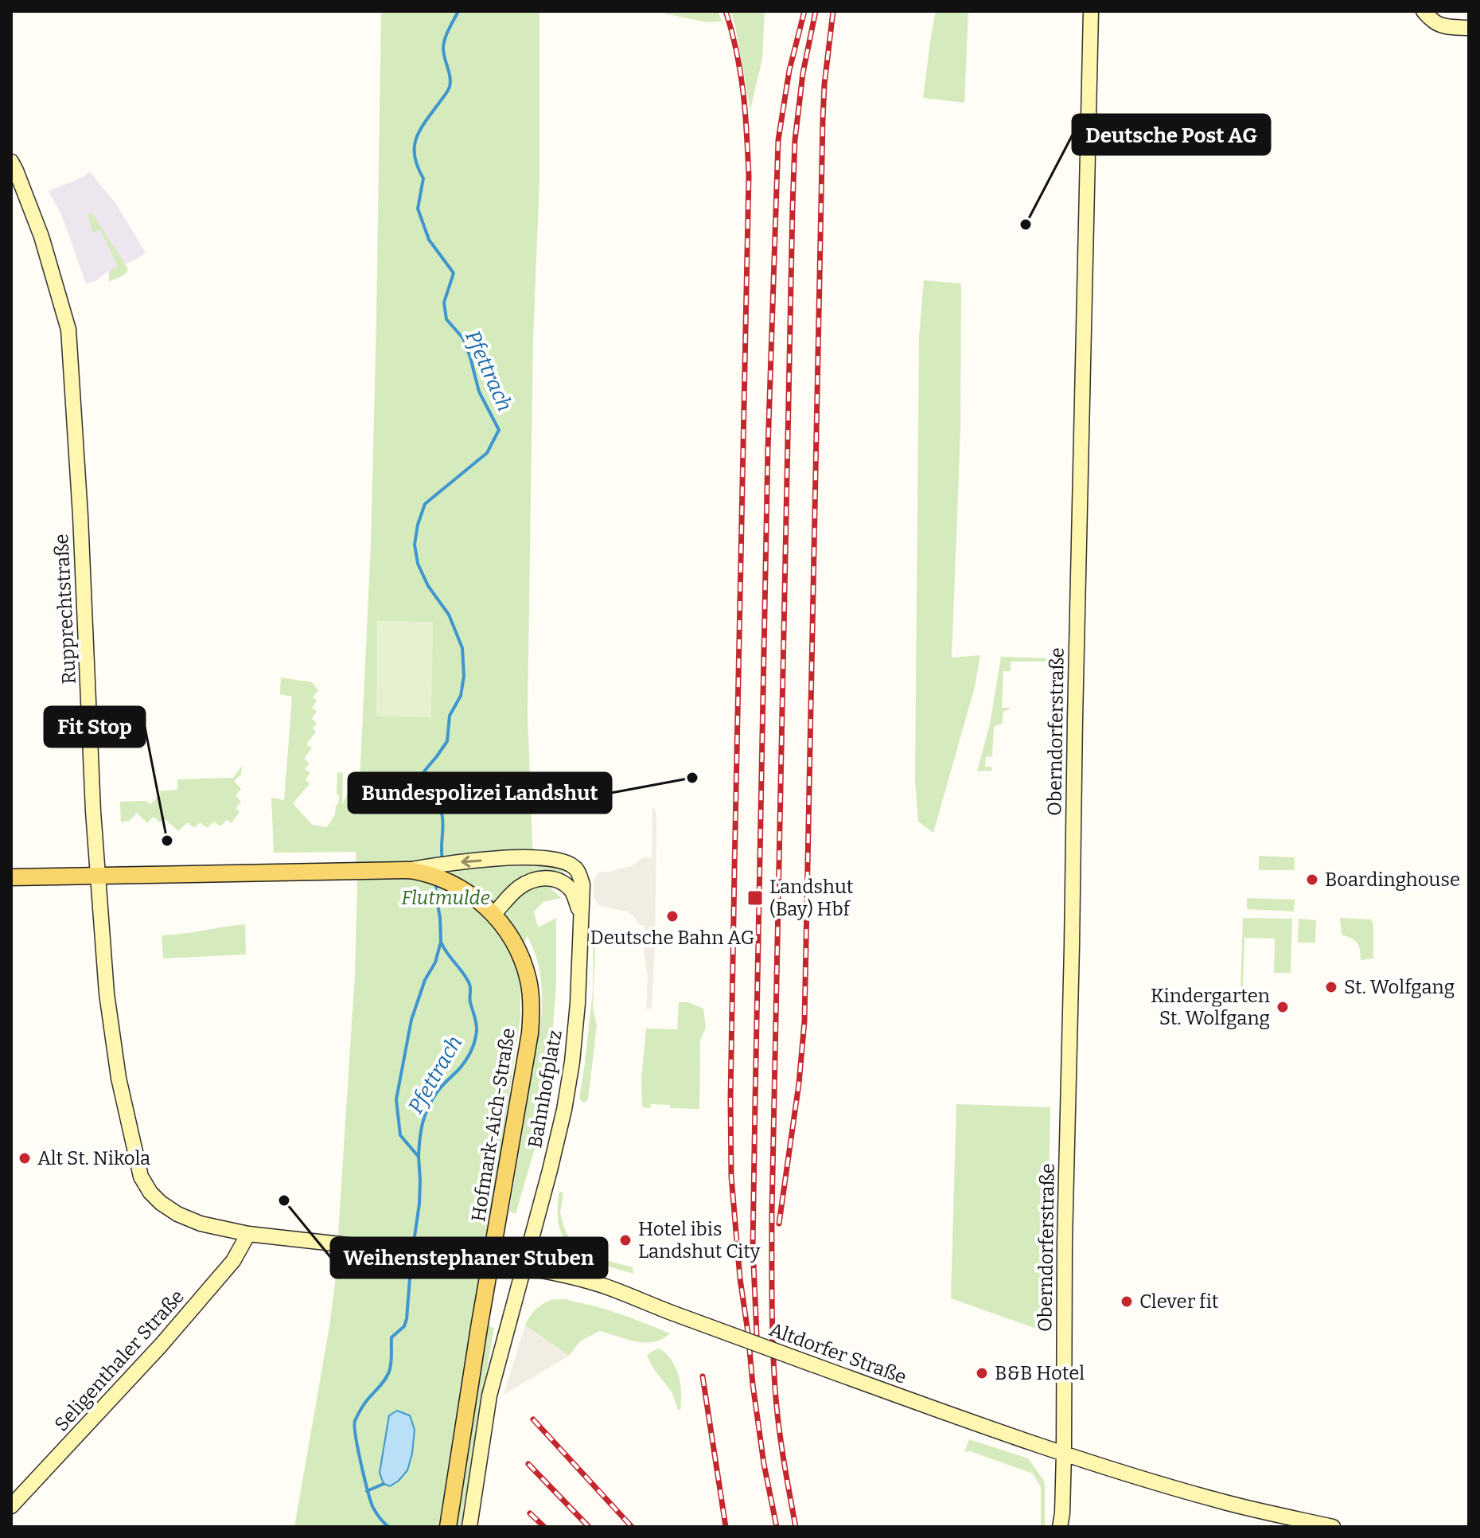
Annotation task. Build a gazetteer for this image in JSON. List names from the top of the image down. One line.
{"streets":{"main road":["Rupprechtstraße","Oberndorferstraße","Bahnhofplatz","Hofmark-Aich-Straße","Altdorfer Straße","Seligenthaler Straße"]},"crossings":[["Rupprechtstraße","Hofmark-Aich-Straße"],["Rupprechtstraße","Altdorfer Straße"],["Oberndorferstraße","Altdorfer Straße"],["Bahnhofplatz","Hofmark-Aich-Straße"],["Bahnhofplatz","Altdorfer Straße"],["Altdorfer Straße","Seligenthaler Straße"]],"water":["Pfettrach"],"parks":["Flutmulde"],"places":{"other":["Deutsche Post AG","Bundespolizei Landshut","Fit Stop","Boardinghouse","Deutsche Bahn AG","St. Wolfgang","Kindergarten St. Wolfgang","Alt St. Nikola","Weihenstephaner Stuben","Hotel ibis Landshut City","Clever fit","B&B Hotel"],"transit":["Landshut (Bay) Hbf"]}}
